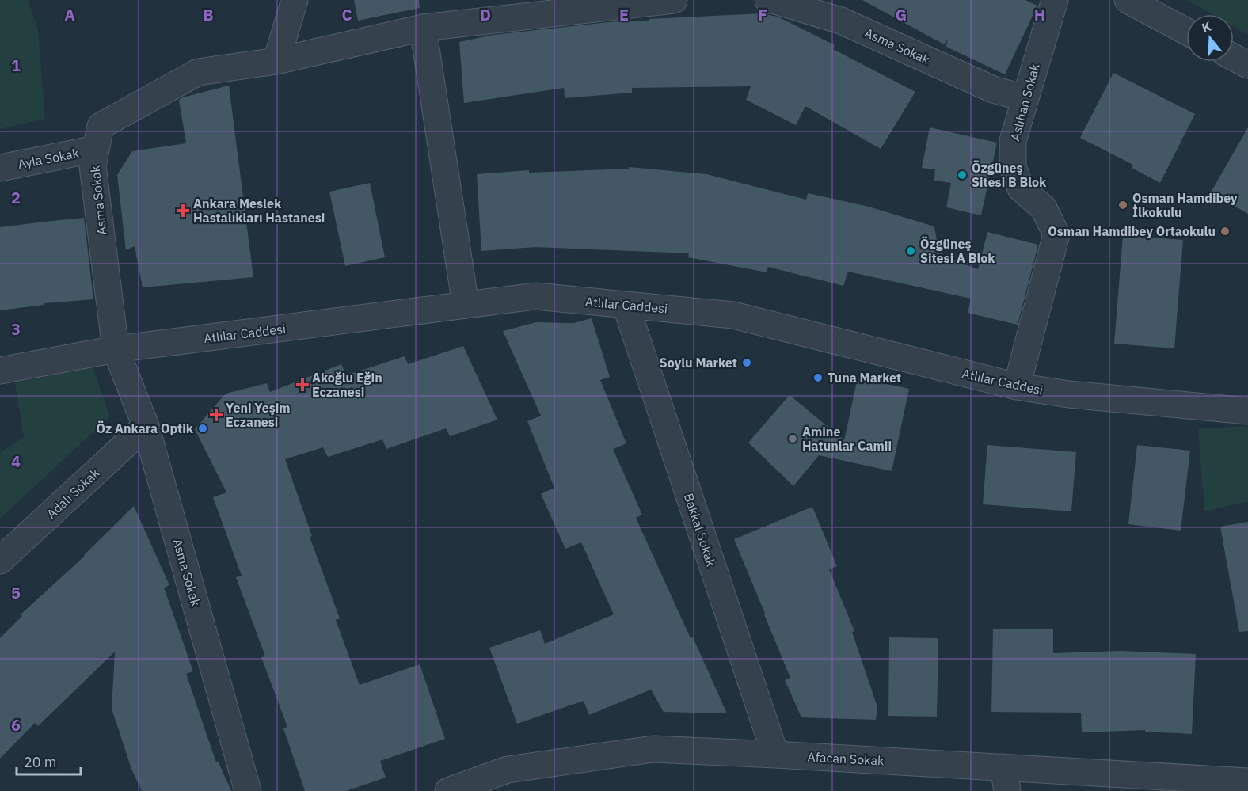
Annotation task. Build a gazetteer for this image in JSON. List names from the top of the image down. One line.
{"streets":{"street":["Asma Sokak","Aslıhan Sokak","Ayla Sokak","Atlılar Caddesi","Adalı Sokak","Bakkal Sokak","Afacan Sokak"]},"crossings":[["Asma Sokak","Aslıhan Sokak"],["Asma Sokak","Ayla Sokak"],["Asma Sokak","Atlılar Caddesi"],["Asma Sokak","Adalı Sokak"],["Aslıhan Sokak","Atlılar Caddesi"],["Atlılar Caddesi","Bakkal Sokak"],["Bakkal Sokak","Afacan Sokak"]],"places":{"other":["Özgüneş Sitesi B Blok","Osman Hamdibey İlkokulu","Osman Hamdibey Ortaokulu","Özgüneş Sitesi A Blok","Soylu Market","Tuna Market","Öz Ankara Optik","Amine Hatunlar Camii"],"health":["Ankara Meslek Hastalıkları Hastanesi","Akoğlu Eğin Eczanesi","Yeni Yeşim Eczanesi"]},"scale_bar":"20 m","north":"top","grid":{"columns":["A","B","C","D","E","F","G","H"],"rows":["1","2","3","4","5","6"]}}
